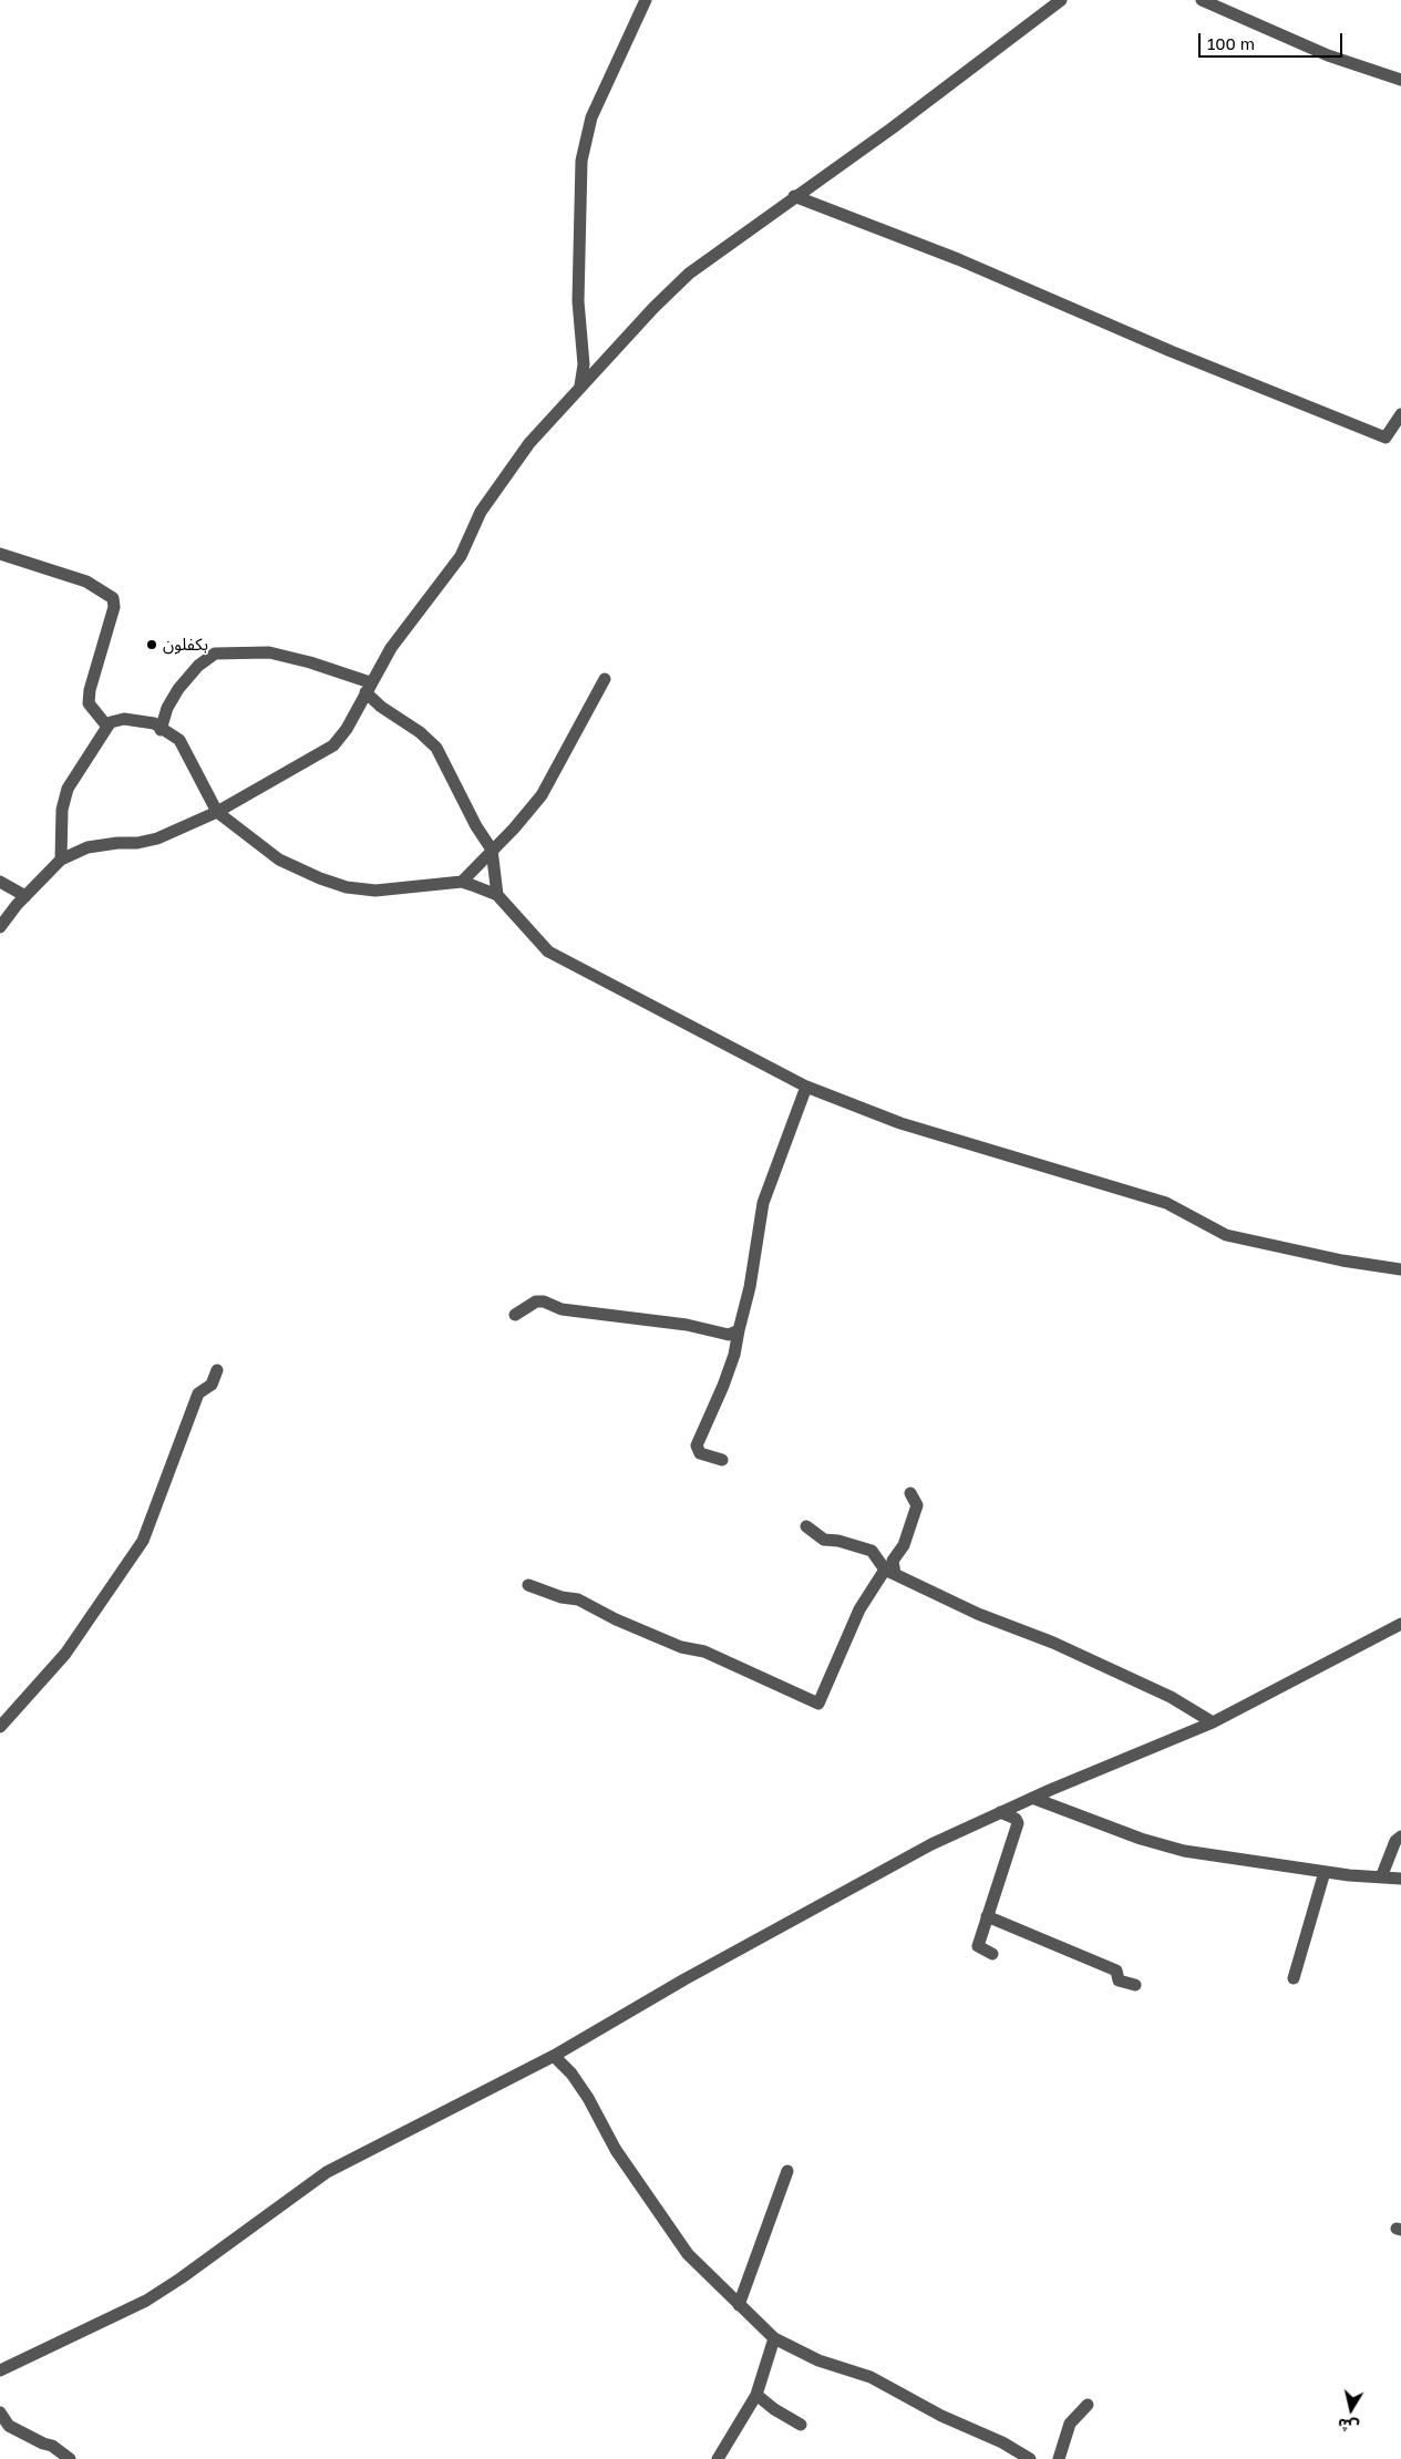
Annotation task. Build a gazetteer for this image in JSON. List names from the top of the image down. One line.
{"places":["بكفلون"],"scale_bar":"100 m","north":"bottom"}
